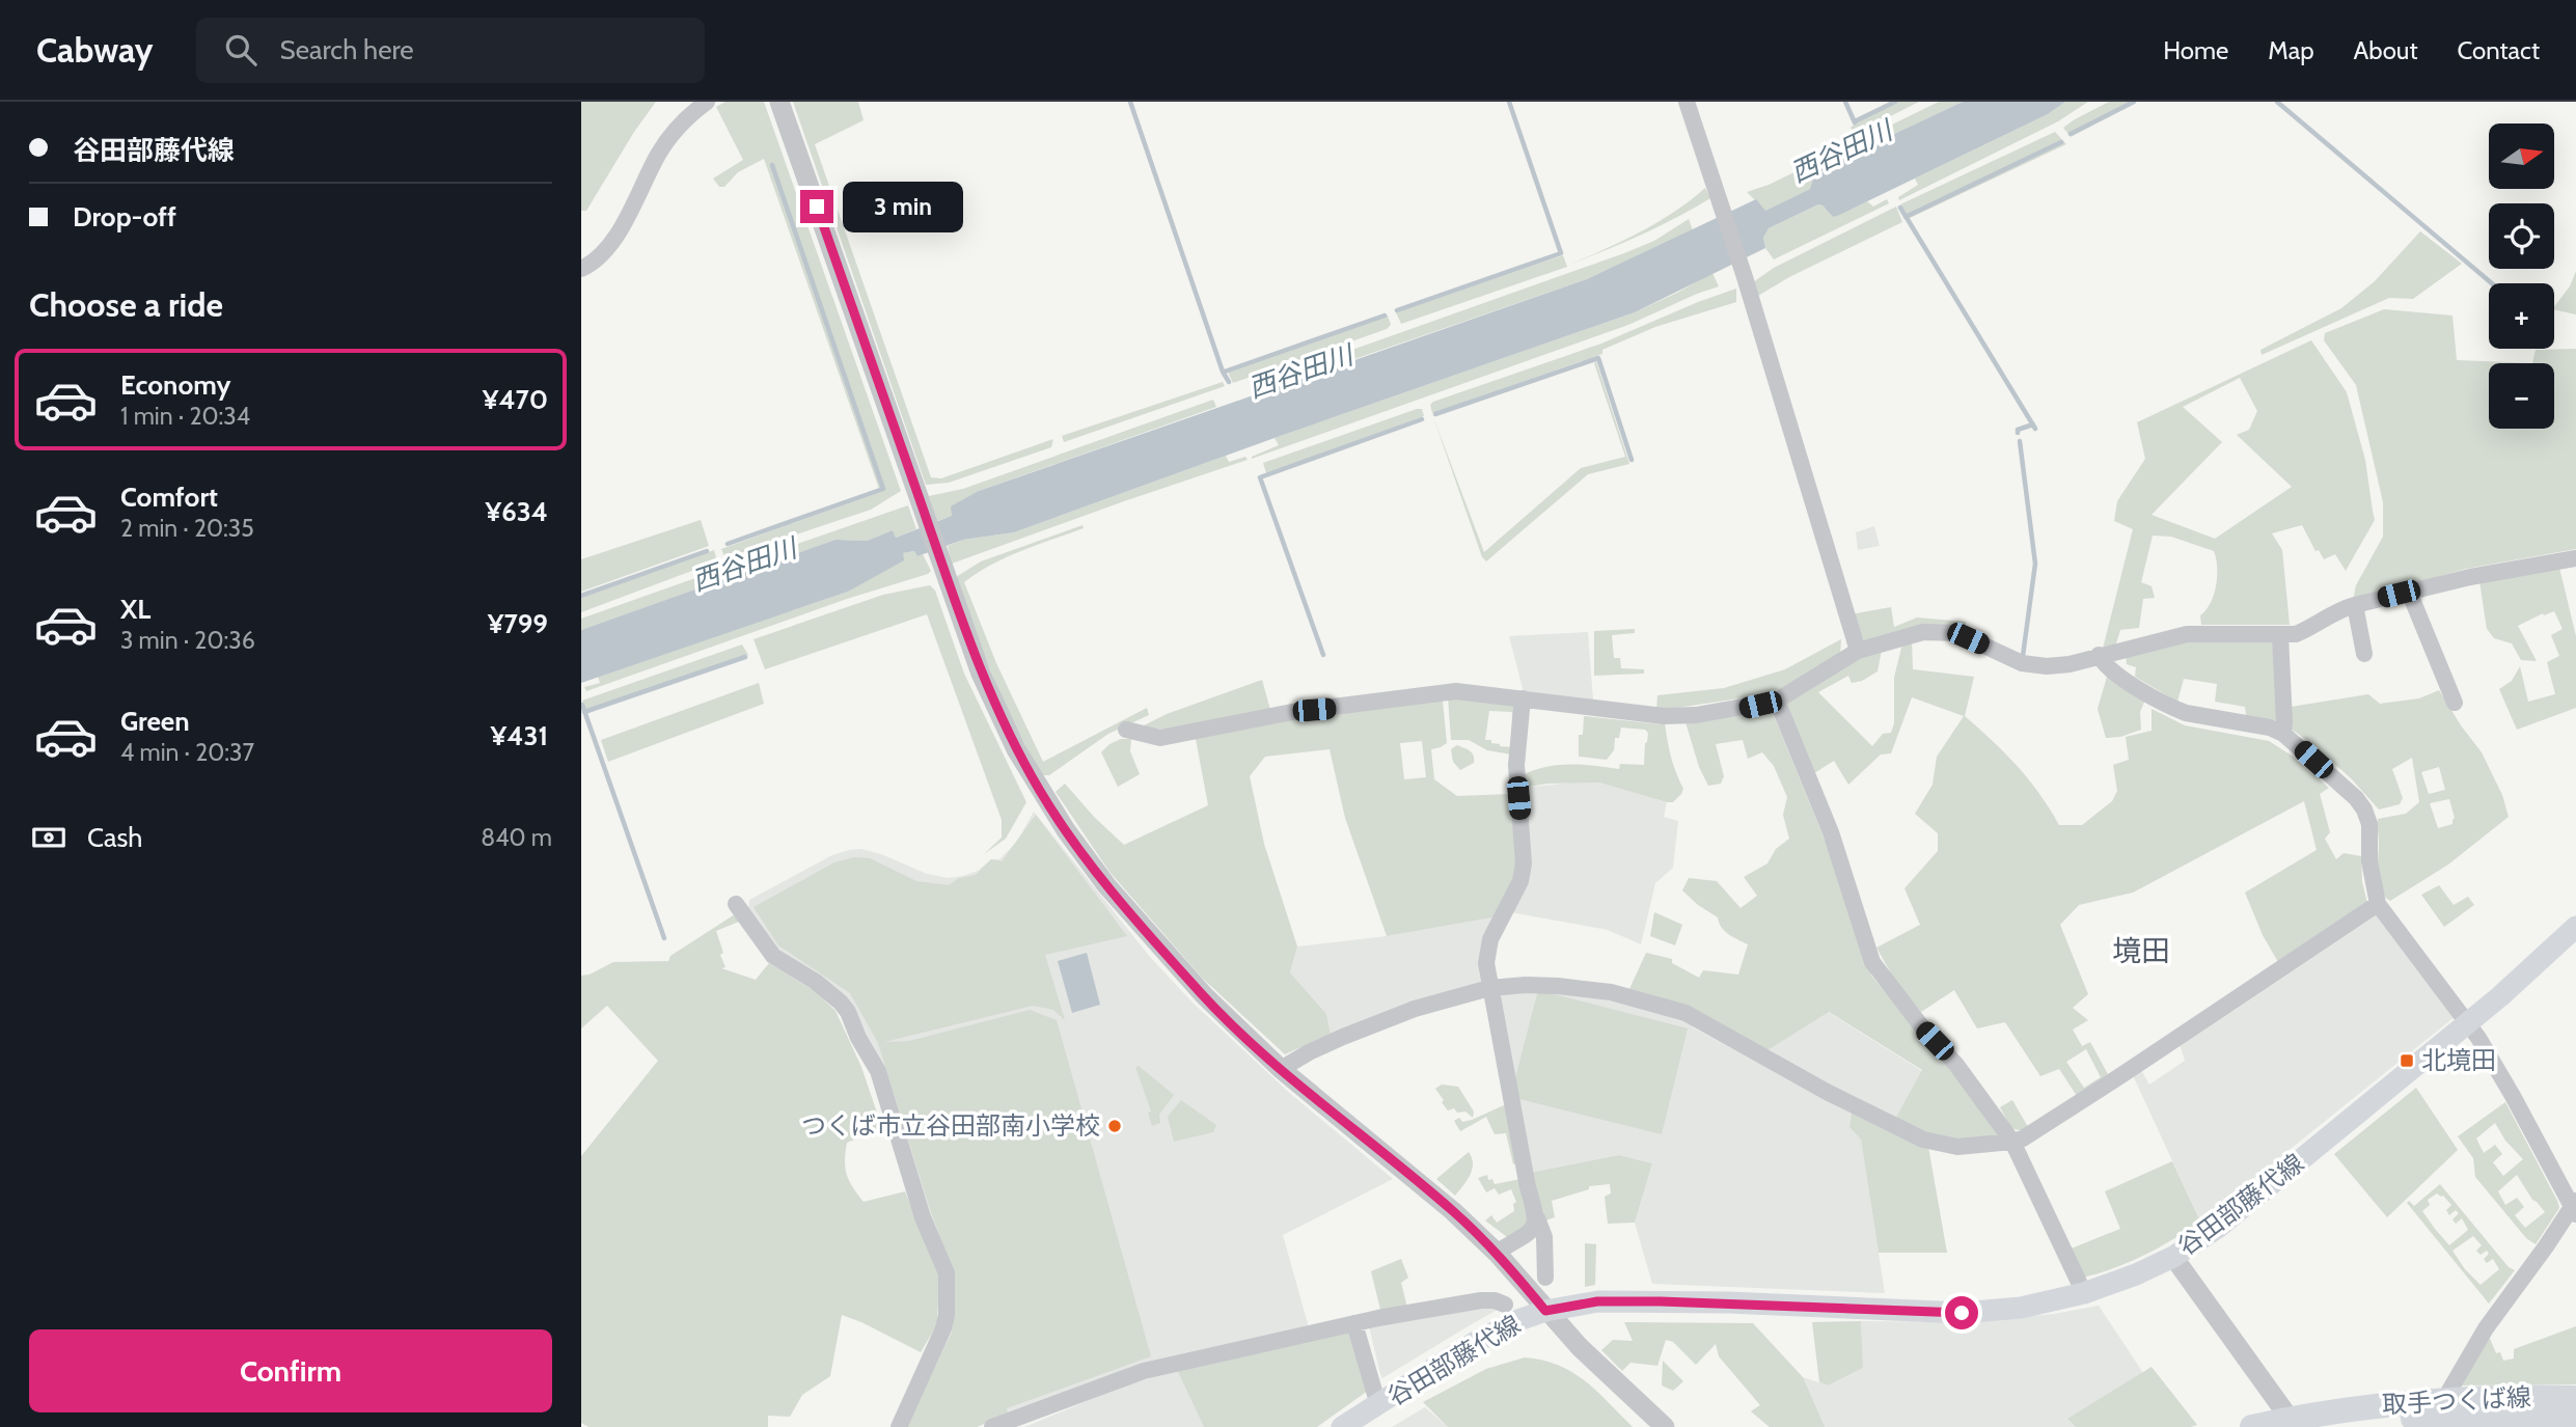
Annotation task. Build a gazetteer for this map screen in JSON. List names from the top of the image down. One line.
{"streets":{"main road":["谷田部藤代線","取手つくば線"]},"districts":["境田"],"water":["西谷田川"],"places":{"transit":["北境田"],"other":["つくば市立谷田部南小学校"]},"north":"right","page":{"header":"Cabway","search":"Search here","nav":["Home","Map","About","Contact"],"banner":["谷田部藤代線","Drop-off"],"map_buttons":["+","−"],"bubble":"3 min","heading":"Choose a ride","list":[{"name":"Economy","note":"1 min · 20:34","value":"¥470"},{"name":"Comfort","note":"2 min · 20:35","value":"¥634"},{"name":"XL","note":"3 min · 20:36","value":"¥799"},{"name":"Green","note":"4 min · 20:37","value":"¥431"}],"pay":["Cash","840 m"],"buttons":"Confirm"}}
